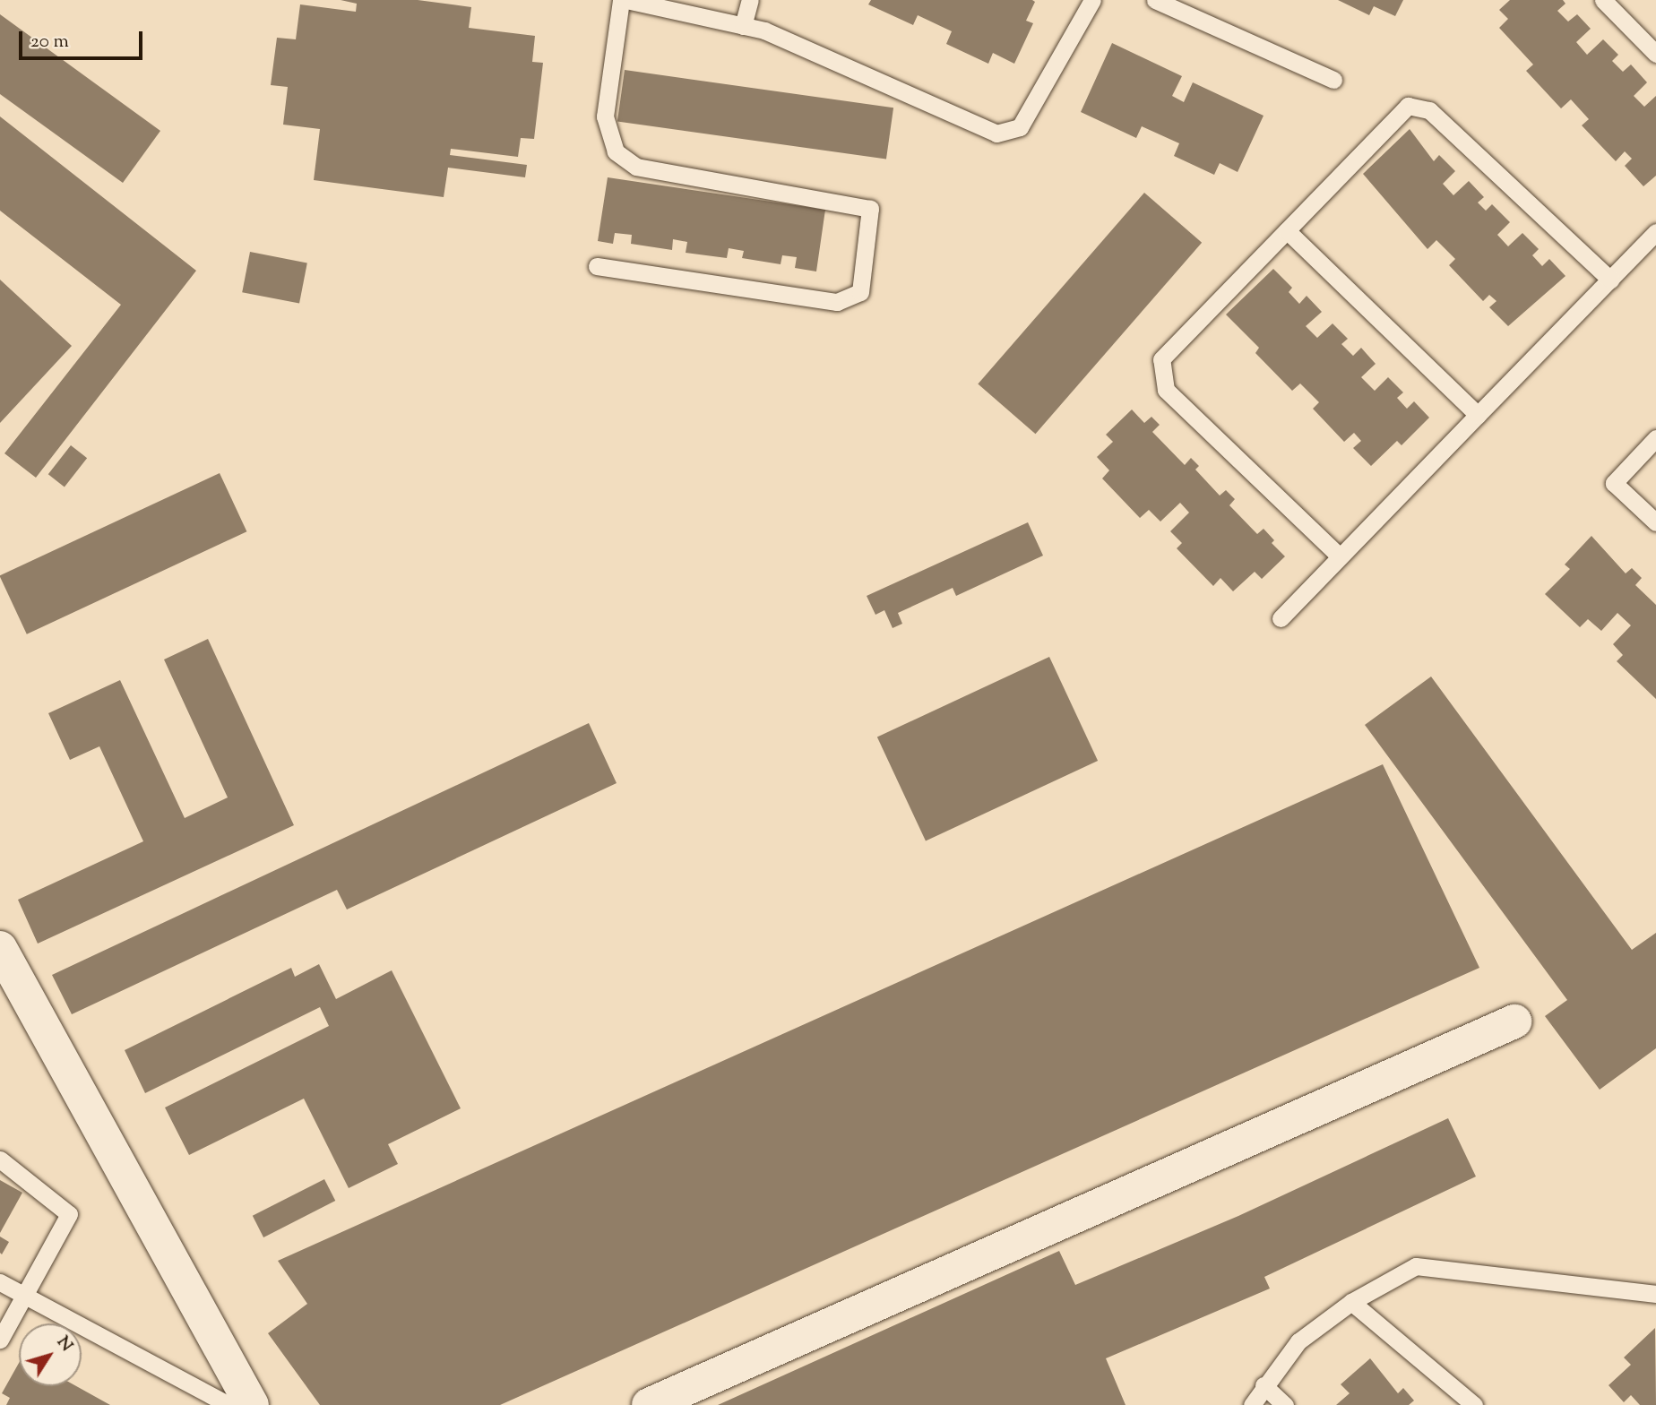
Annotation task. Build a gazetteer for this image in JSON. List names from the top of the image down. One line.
{"scale_bar":"20 m","north":"top right"}
